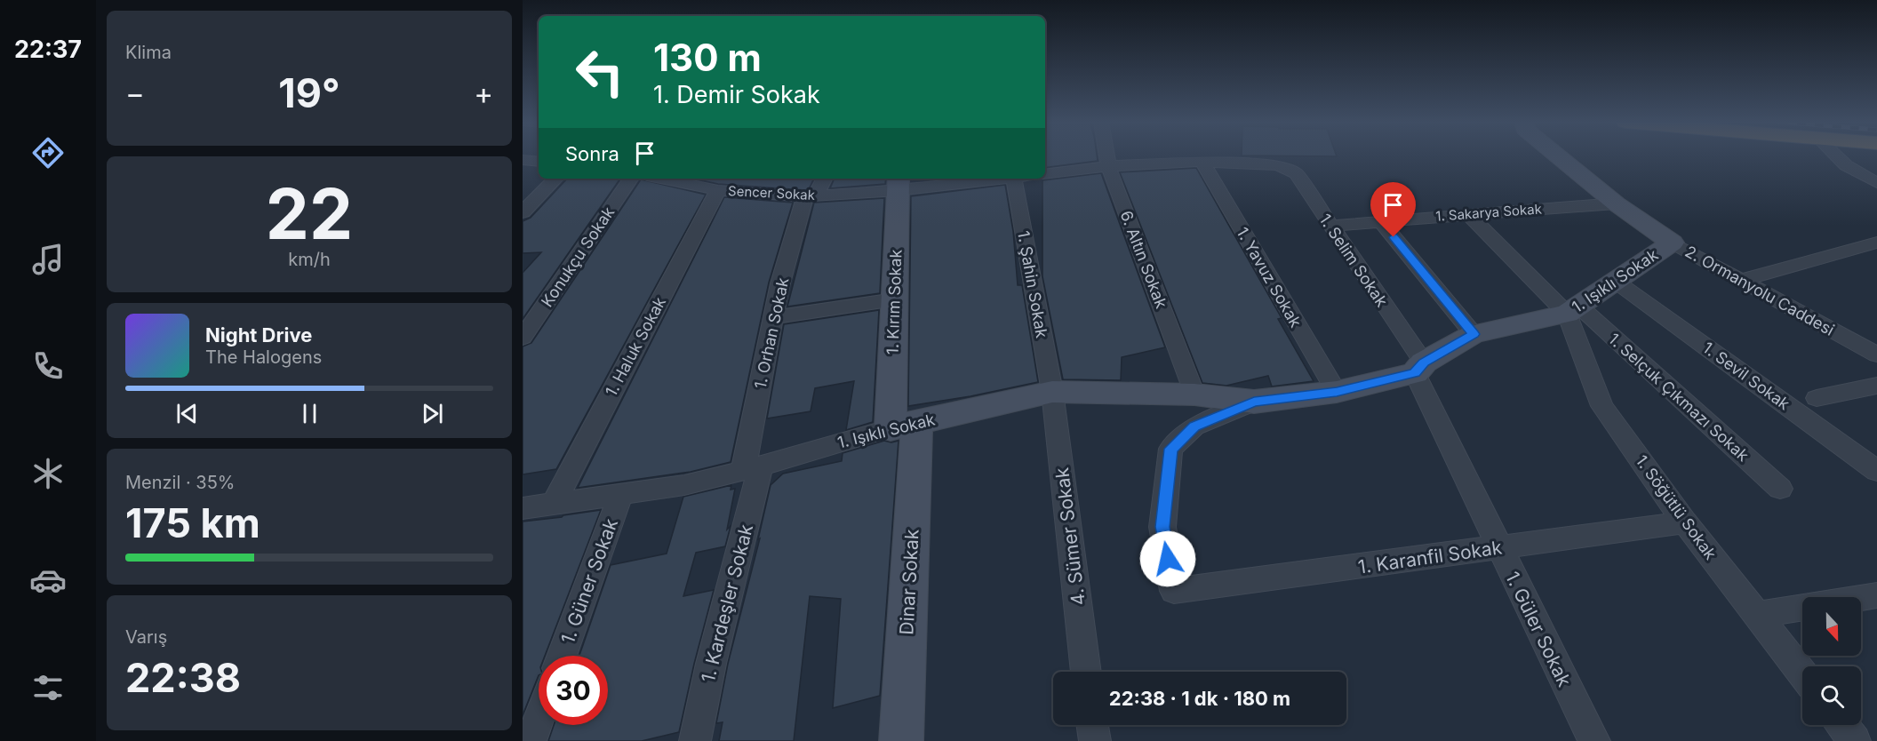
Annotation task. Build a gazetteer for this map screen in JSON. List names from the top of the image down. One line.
{"streets":{"street":["Sencer Sokak","1. Sakarya Sokak","Konukçu Sokak","6. Altın Sokak","1. Selim Sokak","1. Yavuz Sokak","1. Işıklı Sokak","1. Şahin Sokak","2. Ormanyolu Caddesi","1. Kırım Sokak","1. Orhan Sokak","1. Haluk Sokak","1. Sevil Sokak","1. Selçuk Çıkmazı Sokak","1. Söğütlü Sokak","4. Sümer Sokak","1. Karanfil Sokak","1. Güner Sokak","Dinar Sokak","1. Kardeşler Sokak","1. Güler Sokak"]},"crossings":[["Sencer Sokak","1. Kırım Sokak"],["Sencer Sokak","1. Orhan Sokak"],["Sencer Sokak","1. Haluk Sokak"],["1. Sakarya Sokak","1. Selim Sokak"],["1. Sakarya Sokak","2. Ormanyolu Caddesi"],["1. Sakarya Sokak","1. Selçuk Çıkmazı Sokak"],["6. Altın Sokak","1. Işıklı Sokak"],["1. Selim Sokak","1. Yavuz Sokak"],["1. Selim Sokak","1. Işıklı Sokak"],["1. Selim Sokak","1. Güler Sokak"],["1. Yavuz Sokak","1. Işıklı Sokak"],["1. Işıklı Sokak","1. Şahin Sokak"],["1. Işıklı Sokak","2. Ormanyolu Caddesi"],["1. Işıklı Sokak","1. Kırım Sokak"],["1. Işıklı Sokak","1. Orhan Sokak"],["1. Işıklı Sokak","1. Haluk Sokak"],["1. Işıklı Sokak","1. Sevil Sokak"],["1. Işıklı Sokak","1. Selçuk Çıkmazı Sokak"],["1. Işıklı Sokak","1. Söğütlü Sokak"],["1. Işıklı Sokak","4. Sümer Sokak"],["1. Işıklı Sokak","1. Karanfil Sokak"],["1. Işıklı Sokak","1. Güner Sokak"],["1. Işıklı Sokak","Dinar Sokak"],["1. Işıklı Sokak","1. Kardeşler Sokak"],["1. Işıklı Sokak","1. Güler Sokak"],["1. Şahin Sokak","4. Sümer Sokak"],["1. Kırım Sokak","Dinar Sokak"],["1. Orhan Sokak","1. Kardeşler Sokak"],["1. Selçuk Çıkmazı Sokak","1. Söğütlü Sokak"],["1. Söğütlü Sokak","1. Karanfil Sokak"],["1. Karanfil Sokak","1. Güler Sokak"]],"north":"bottom","page":{"tabs":"22:37","tile":["Klima",["22","km/h"],["Menzil · 35%","175 km"],["Varış","22:38"]],"turn":["130 m","1. Demir Sokak"],"heat":["−","19°","+"],"then":"Sonra","song":["Night Drive","The Halogens"],"limit":"30","trip":"22:38 · 1 dk · 180 m"}}
